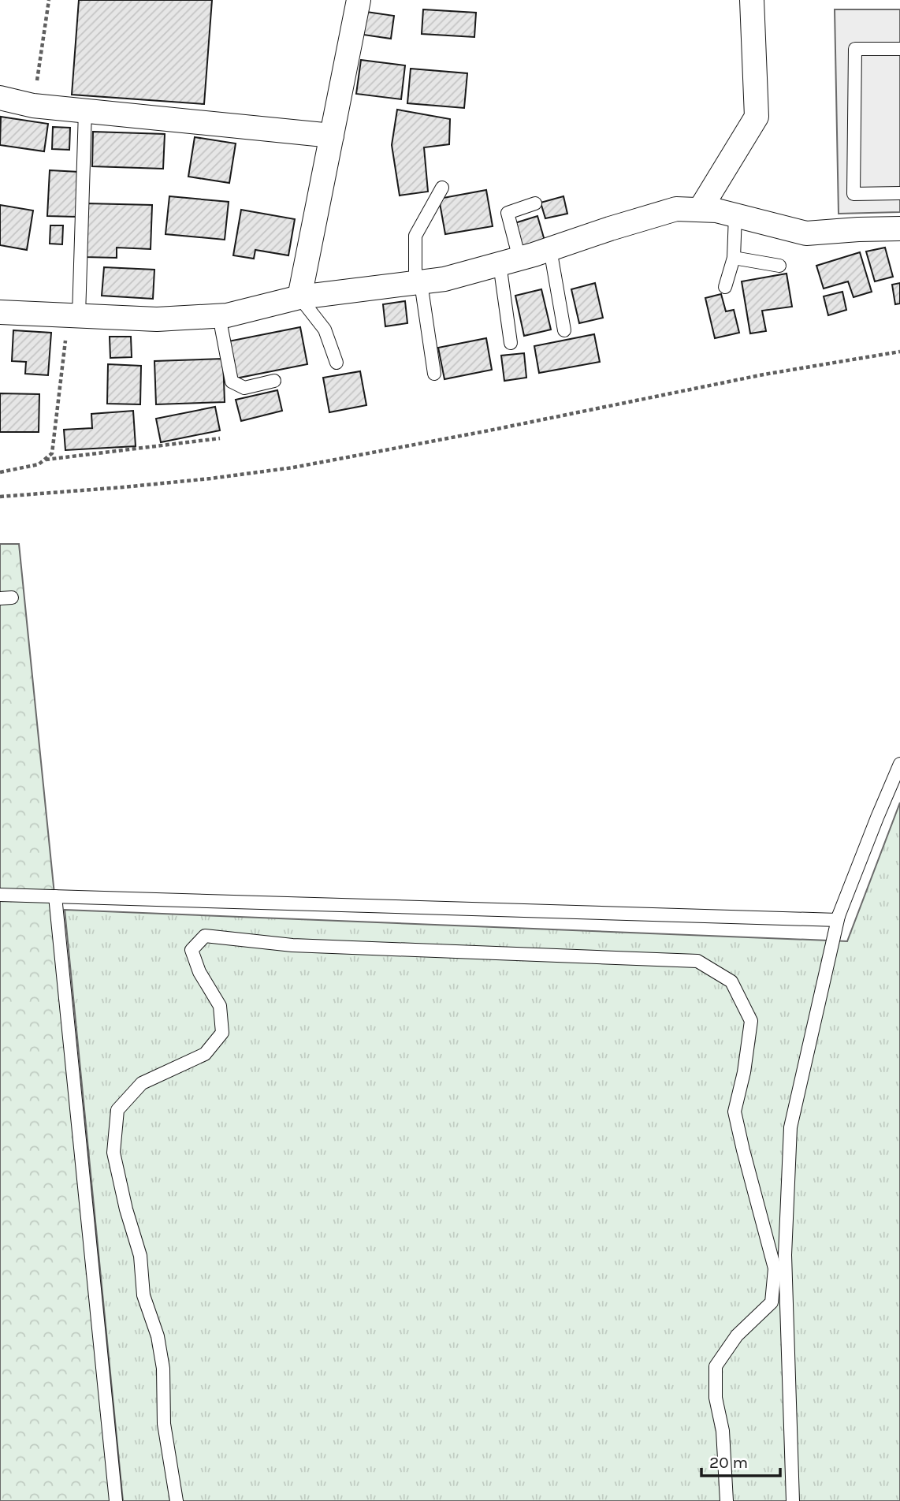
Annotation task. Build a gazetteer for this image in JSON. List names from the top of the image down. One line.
{"scale_bar":"20 m"}
